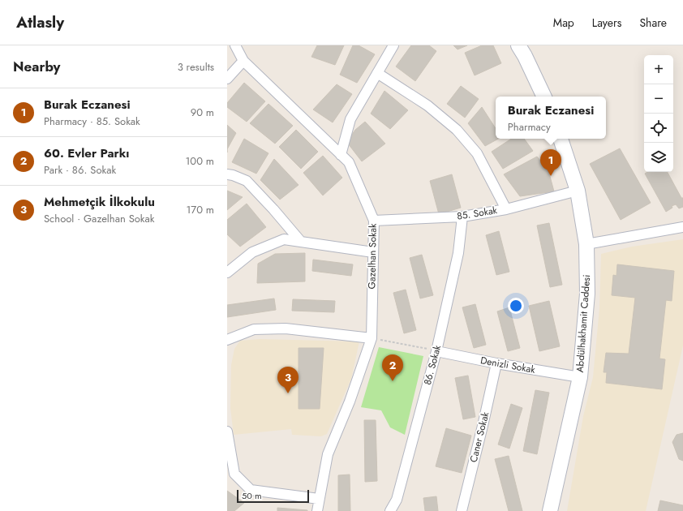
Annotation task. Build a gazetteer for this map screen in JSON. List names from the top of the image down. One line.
{"streets":{"main road":["Abdülhakhamit Caddesi"],"street":["85. Sokak","Gazelhan Sokak","86. Sokak","Denizli Sokak","Caner Sokak"]},"crossings":[["85. Sokak","Gazelhan Sokak"],["85. Sokak","Abdülhakhamit Caddesi"],["85. Sokak","86. Sokak"],["Abdülhakhamit Caddesi","Denizli Sokak"],["86. Sokak","Denizli Sokak"],["Denizli Sokak","Caner Sokak"]],"scale_bar":"50 m","page":{"header":"Atlasly","nav":["Map","Layers","Share"],"heading":["Nearby","3 results"],"map_buttons":["+","−"],"list":[{"mark":"1","name":"Burak Eczanesi","note":"Pharmacy · 85. Sokak","value":"90 m"},{"mark":"2","name":"60. Evler Parkı","note":"Park · 86. Sokak","value":"100 m"},{"mark":"3","name":"Mehmetçik İlkokulu","note":"School · Gazelhan Sokak","value":"170 m"}],"popup":["Burak Eczanesi","Pharmacy"],"pins":["1","2","3"],"scale":"50 m"}}
